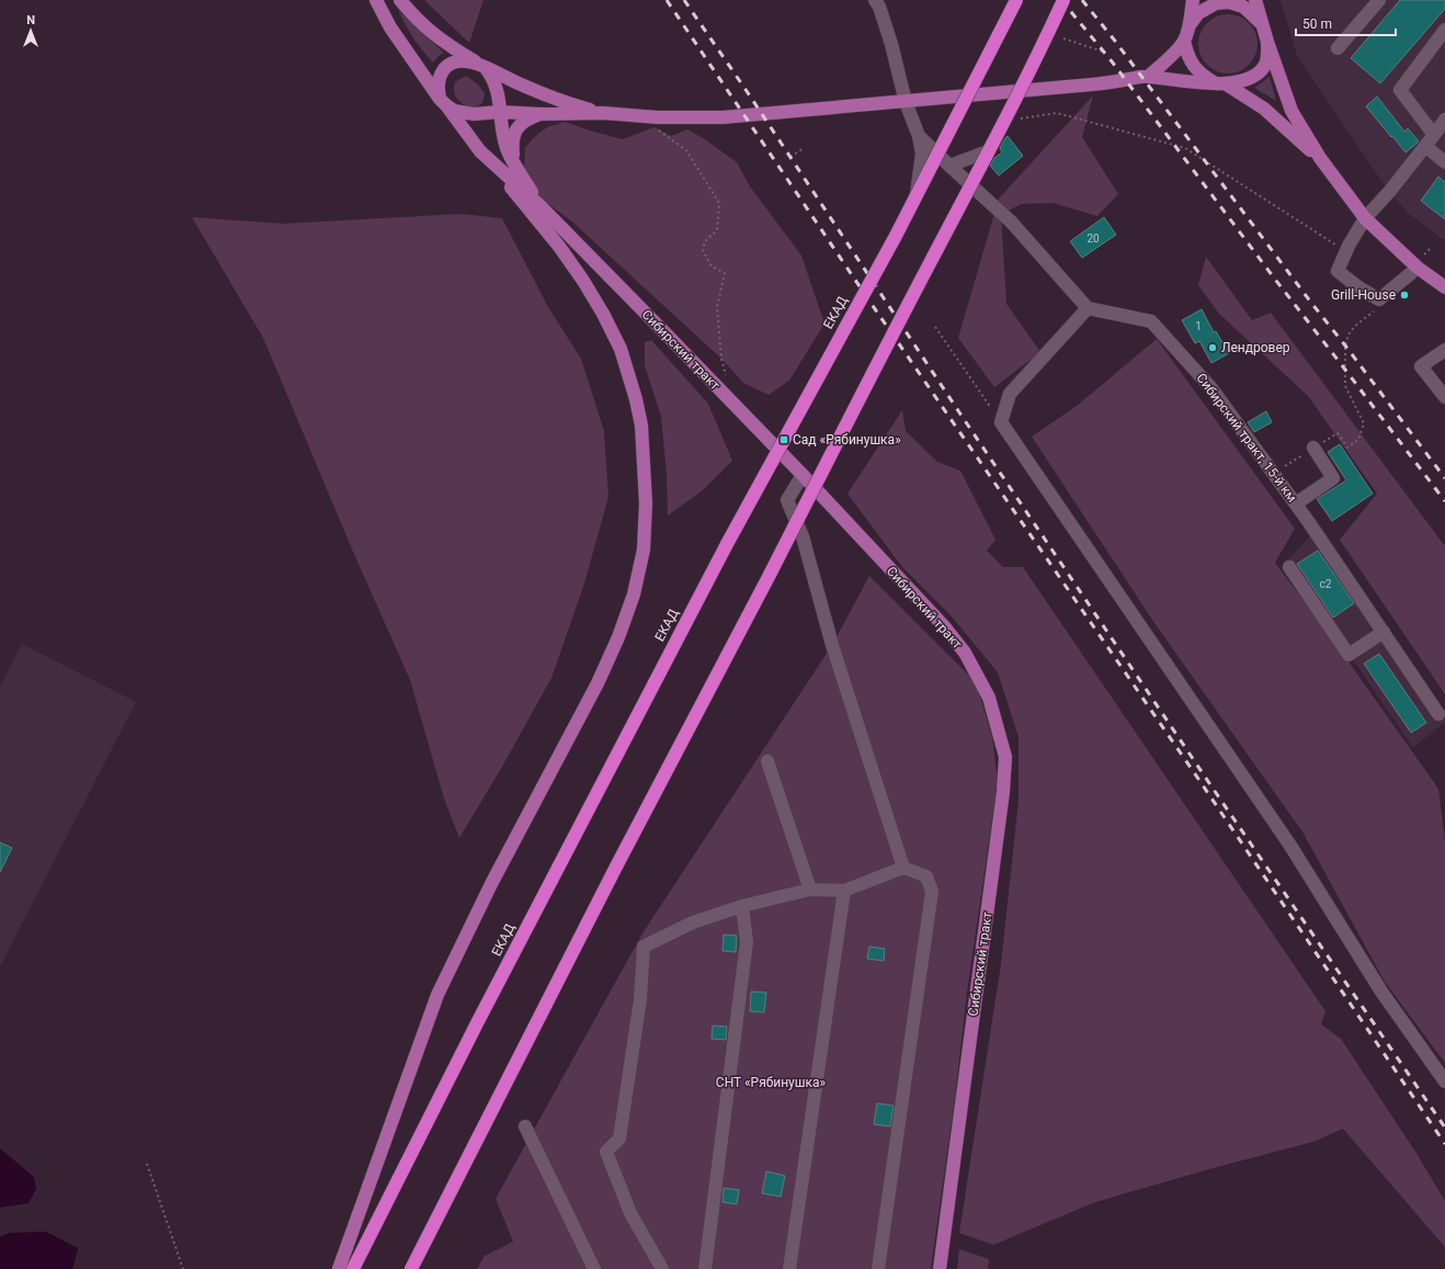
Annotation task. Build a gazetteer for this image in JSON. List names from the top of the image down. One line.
{"streets":{"highway":["ЕКАД"],"main road":["Сибирский тракт"],"street":["Сибирский тракт, 15-й км"]},"parks":["СНТ «Рябинушка»"],"places":{"other":["Grill-House","Лендровер"],"transit":["Сад «Рябинушка»"]},"house_numbers":["20","1","с2"],"scale_bar":"50 m","north":"top"}
